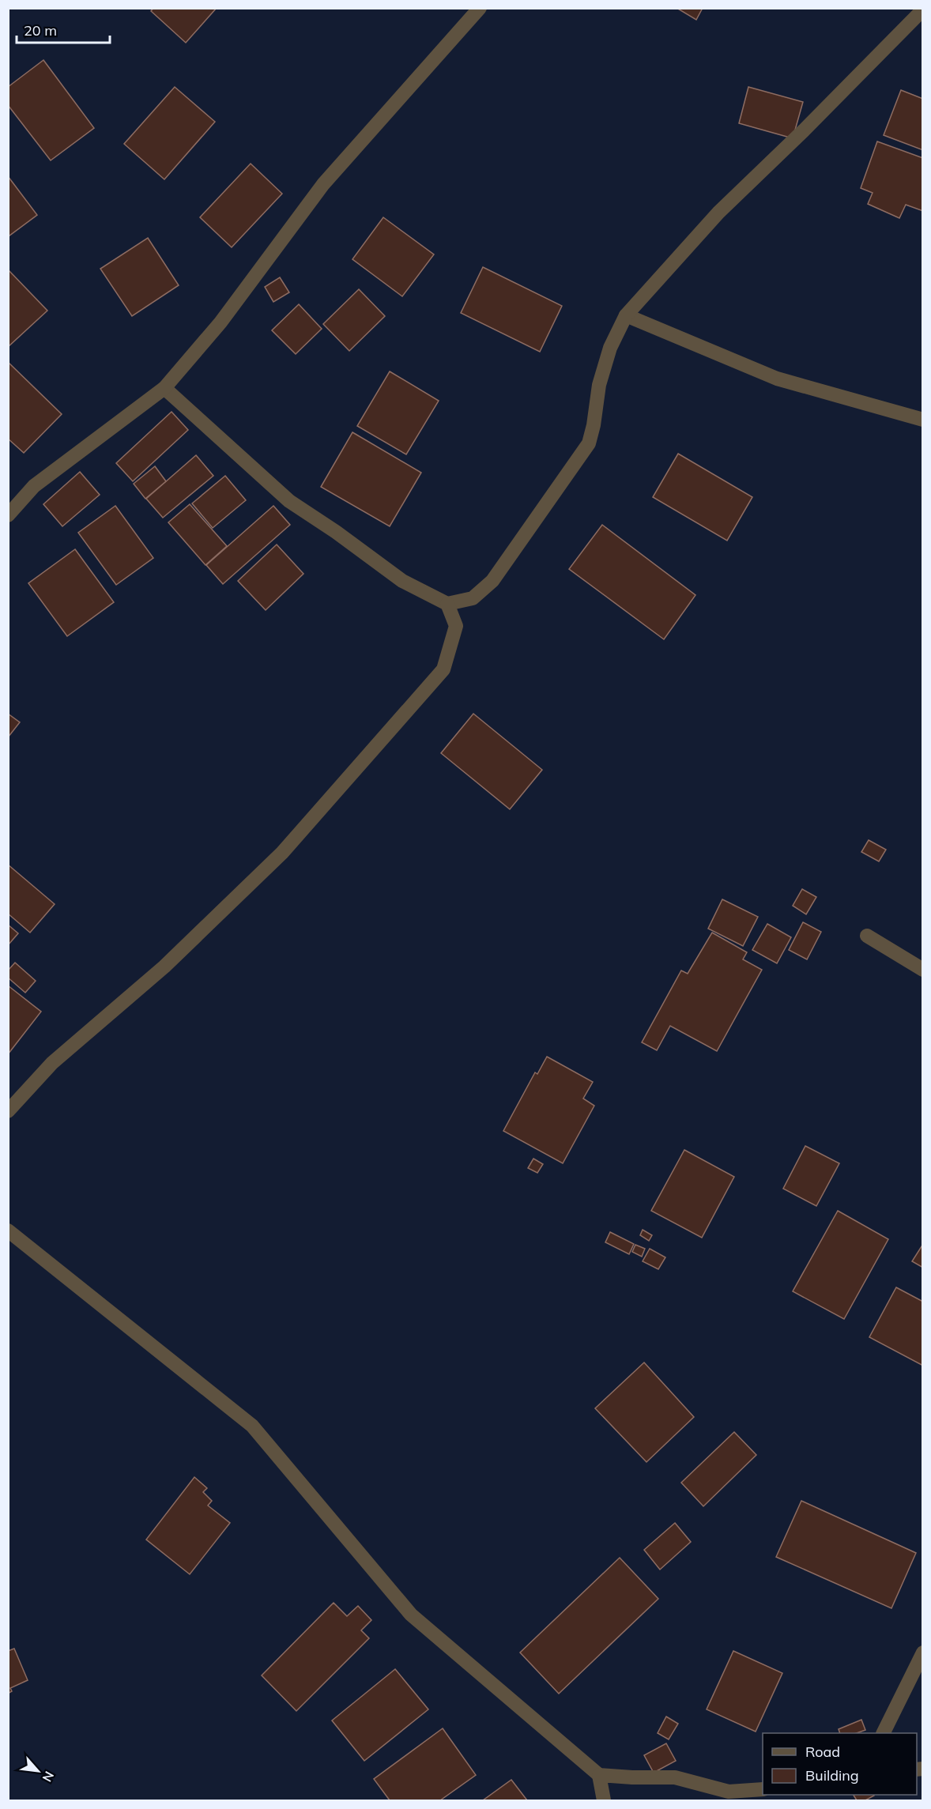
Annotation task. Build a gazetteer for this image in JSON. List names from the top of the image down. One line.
{"legend":["Road","Building"],"scale_bar":"20 m","north":"bottom right"}
